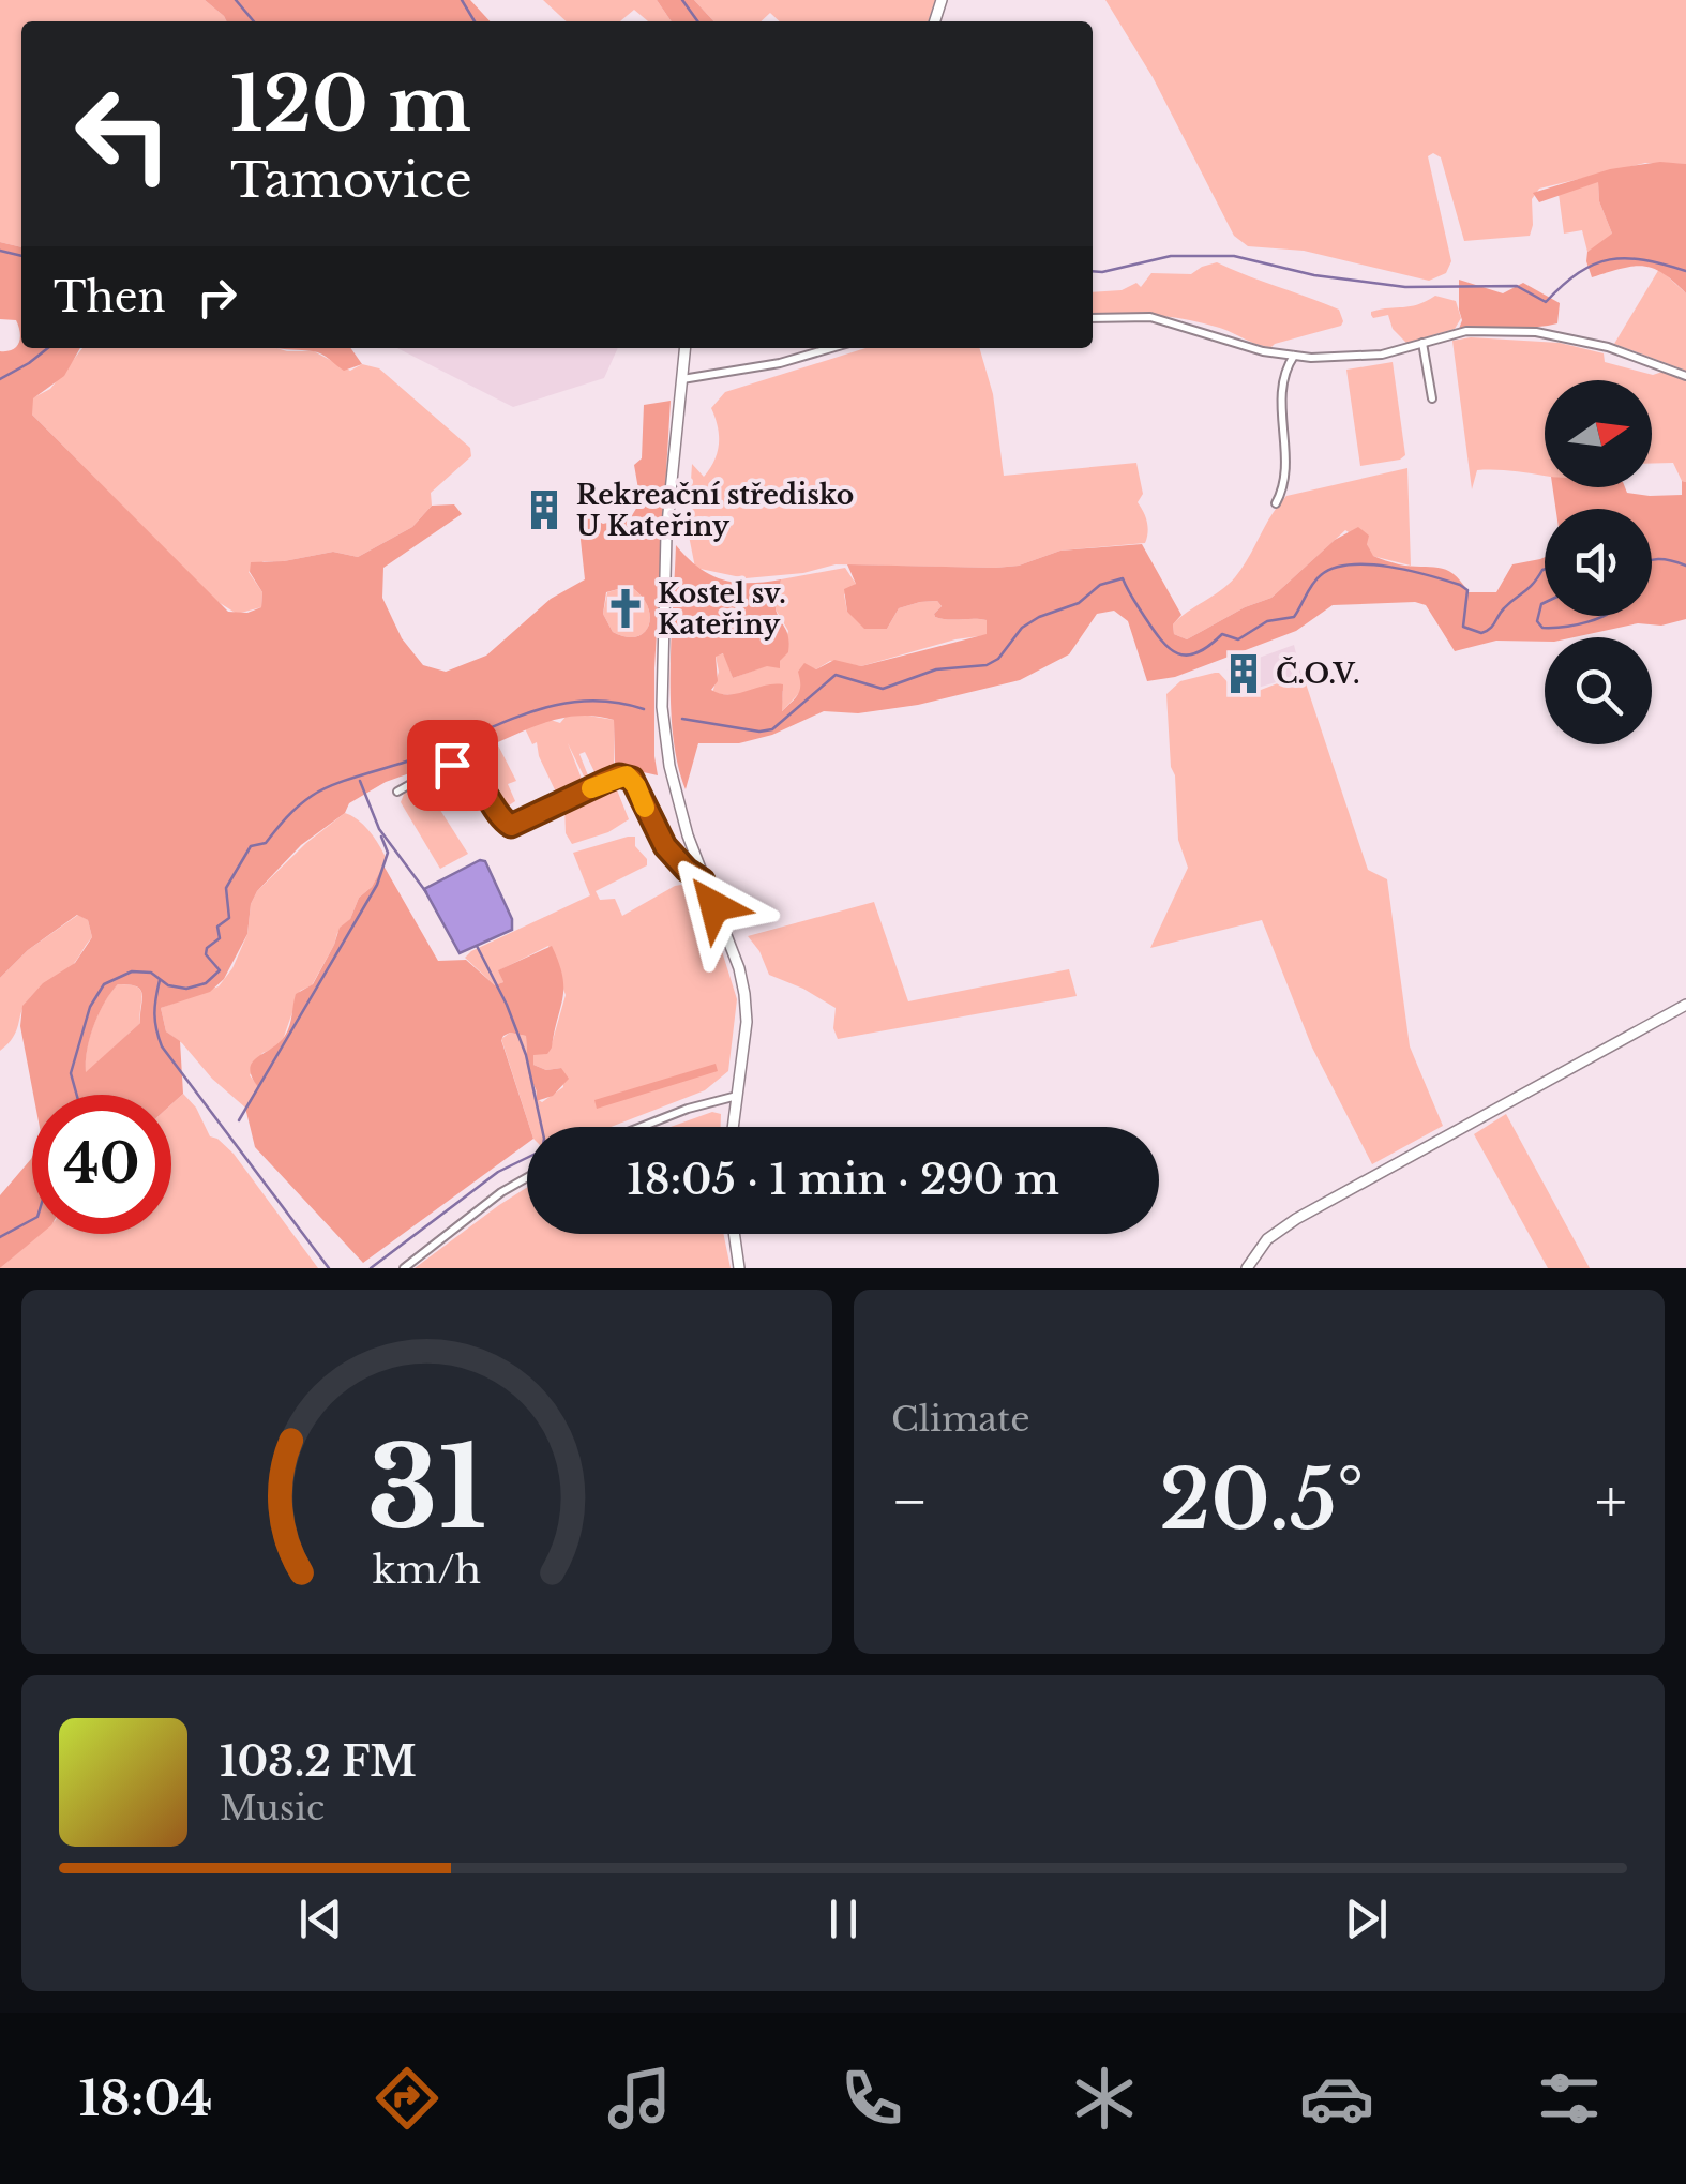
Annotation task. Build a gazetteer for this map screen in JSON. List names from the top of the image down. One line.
{"places":{"building":["Rekreační středisko U Kateřiny","Č.O.V."],"church":["Kostel sv. Kateřiny"]},"north":"right","page":{"turn":["120 m","Tamovice"],"then":"Then","limit":"40","trip":"18:05 · 1 min · 290 m","tile":"Climate","heat":["−","20.5°","+"],"song":["103.2 FM","Music"],"tabs":"18:04","gauge":["31","km/h"]}}
